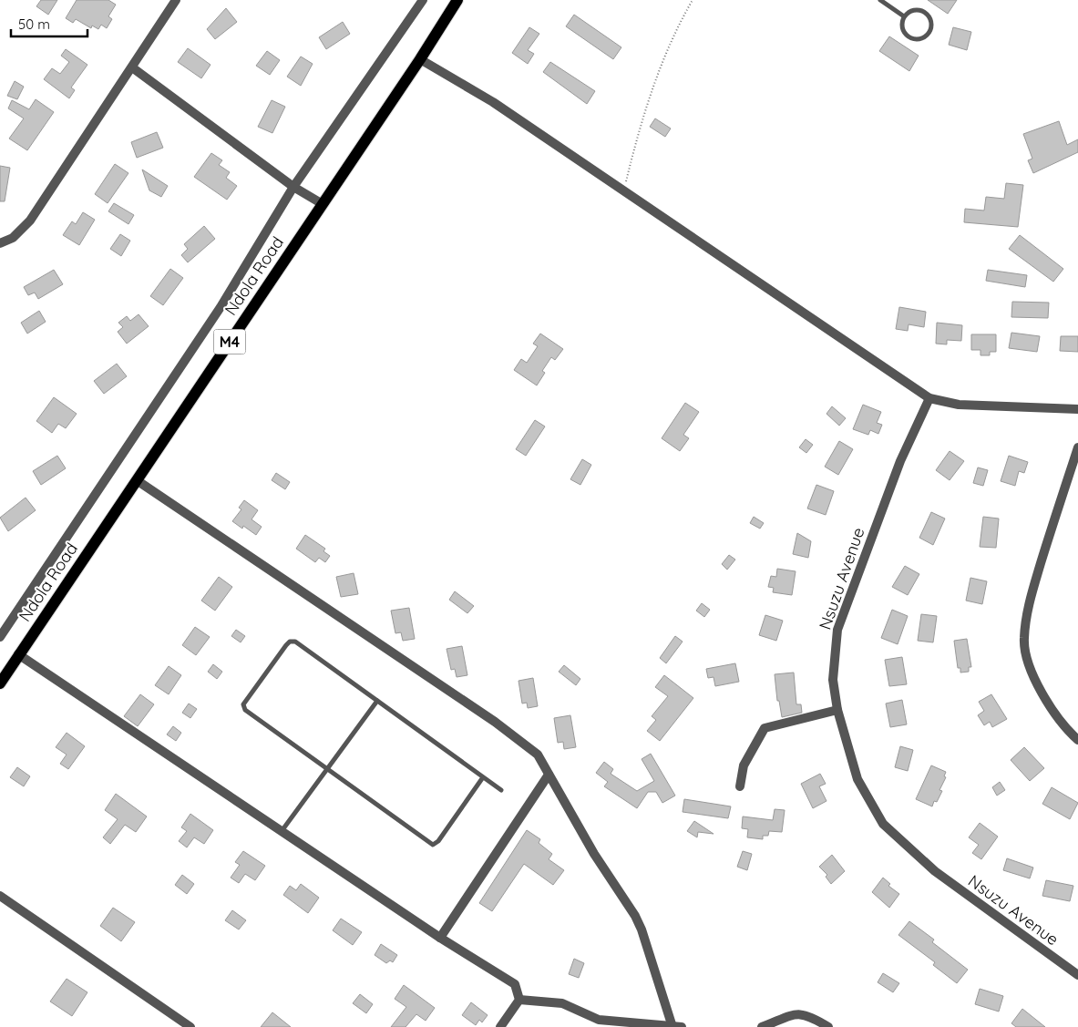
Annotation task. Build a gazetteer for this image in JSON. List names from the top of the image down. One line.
{"streets":{"main road":["Ndola Road","M4"],"street":["Nsuzu Avenue"]},"scale_bar":"50 m"}
